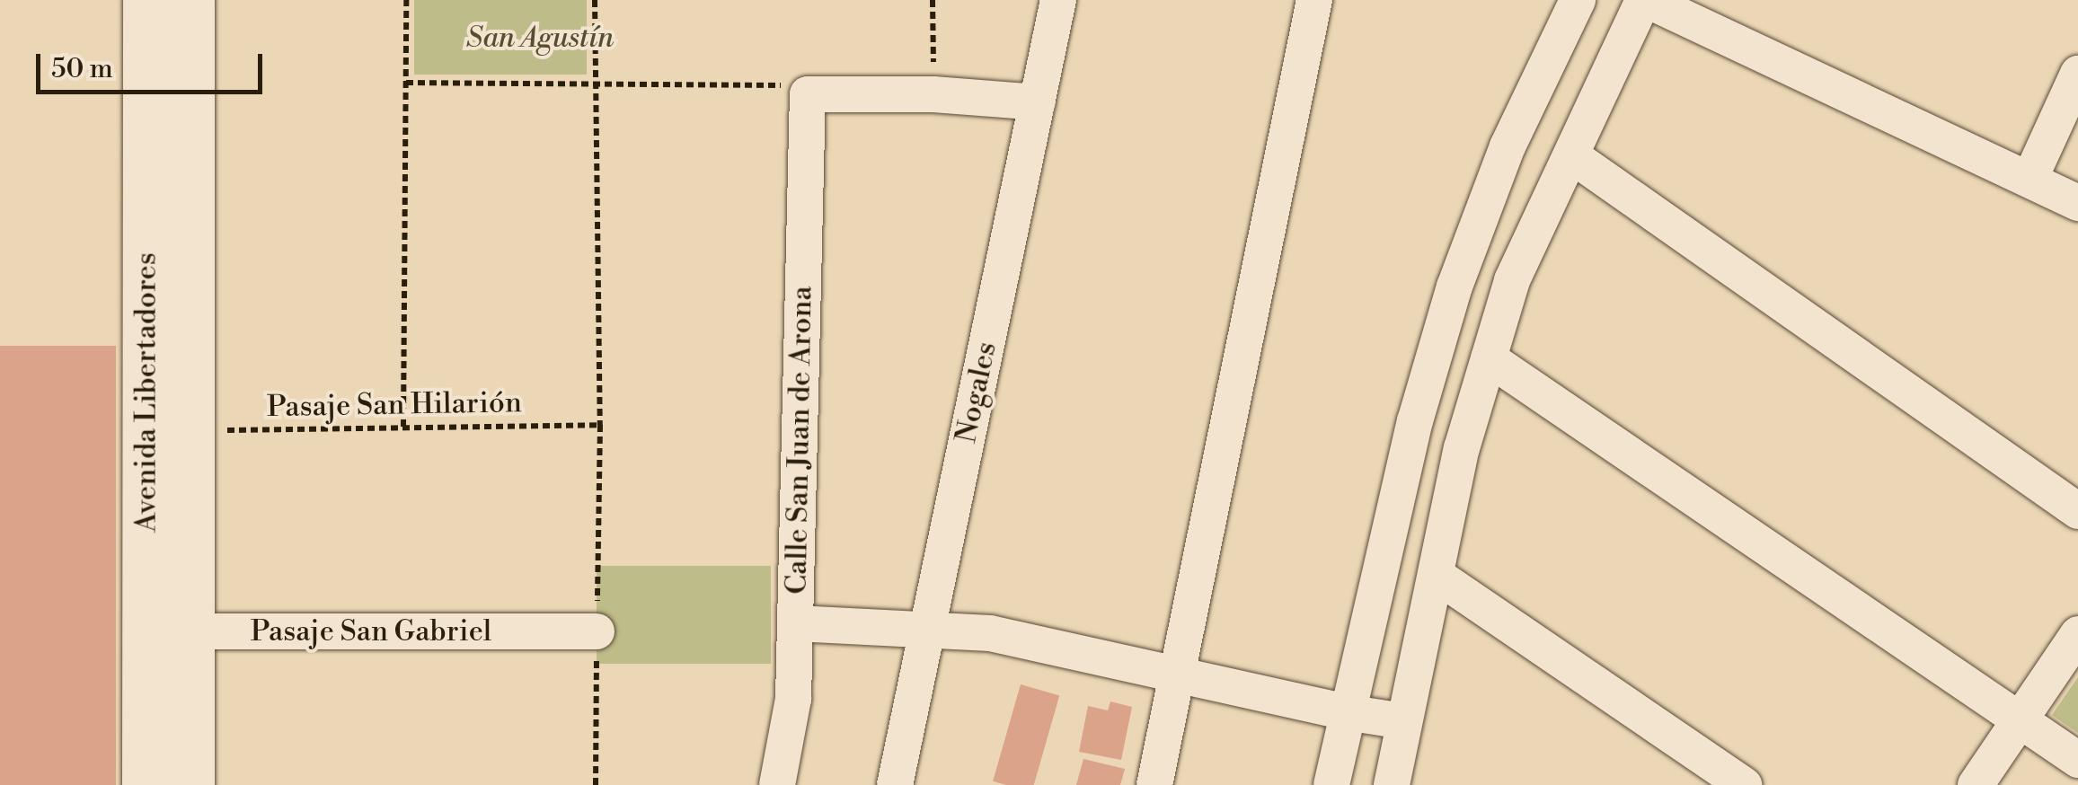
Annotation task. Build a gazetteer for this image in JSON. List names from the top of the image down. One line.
{"streets":{"street":["Avenida Libertadores","Nogales","Calle San Juan de Arona","Pasaje San Gabriel"],"path":["Pasaje San Hilarión"]},"crossings":[["Avenida Libertadores","Pasaje San Hilarión"],["Avenida Libertadores","Pasaje San Gabriel"]],"parks":["San Agustín"],"scale_bar":"50 m"}
